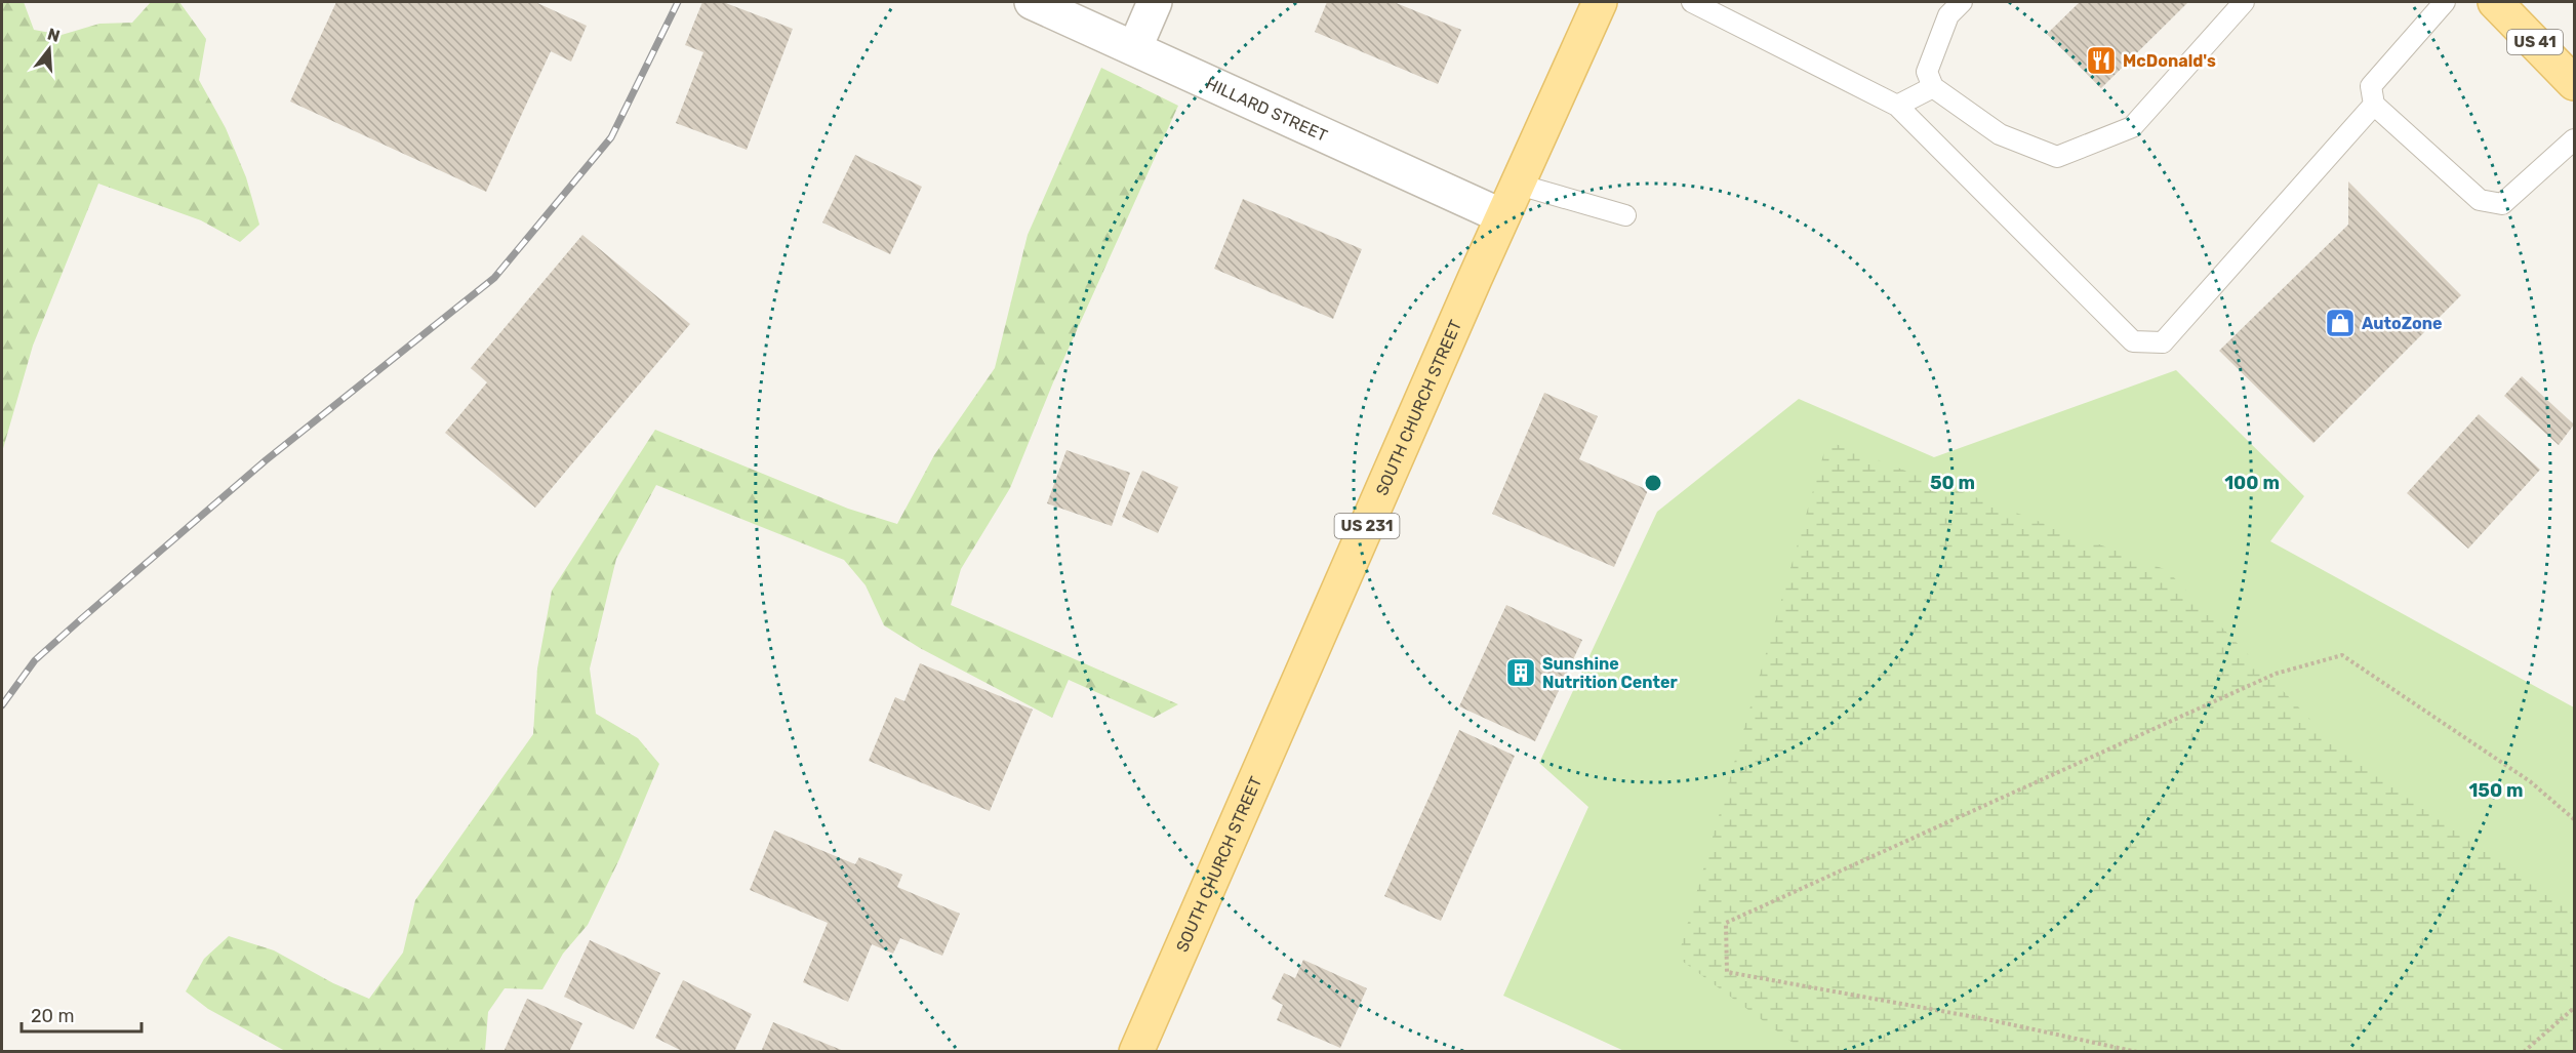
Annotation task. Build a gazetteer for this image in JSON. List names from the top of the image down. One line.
{"streets":{"main road":["US 41","SOUTH CHURCH STREET","US 231"],"street":["HILLARD STREET"]},"crossings":[["HILLARD STREET","SOUTH CHURCH STREET"]],"places":{"restaurant":["McDonald's"],"shop":["AutoZone"],"building":["Sunshine Nutrition Center"]},"scale_bar":"20 m","north":"top","rings":["50 m","100 m","150 m"]}
